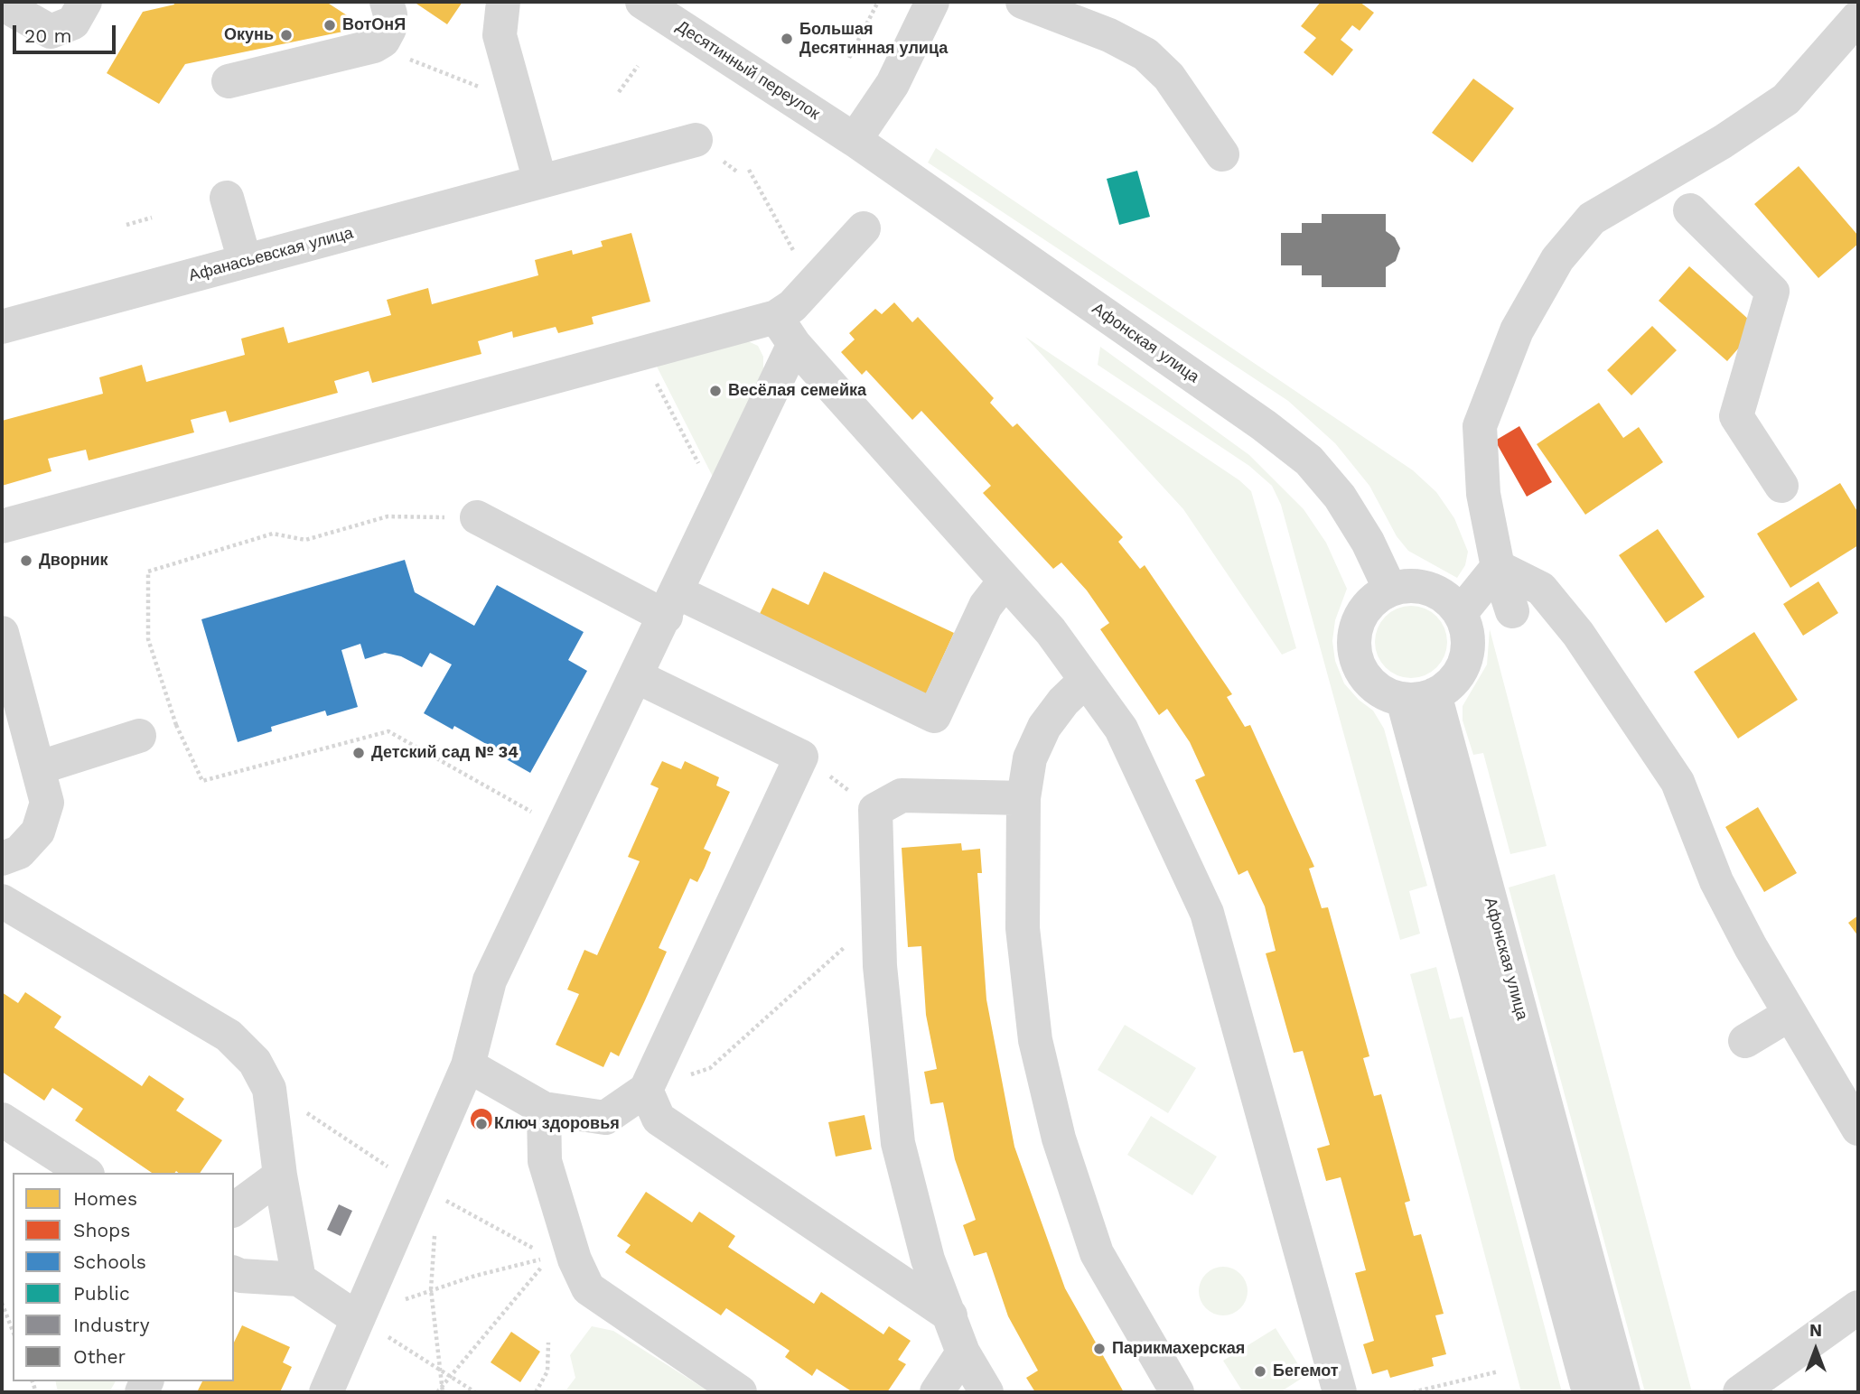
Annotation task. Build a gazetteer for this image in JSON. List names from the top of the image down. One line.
{"streets":{"street":["Десятинный переулок","Афанасьевская улица","Афонская улица"]},"crossings":[["Десятинный переулок","Афонская улица"]],"places":["ВотОнЯ","Окунь","Большая Десятинная улица","Весёлая семейка","Дворник","Детский сад № 34","Ключ здоровья","Парикмахерская","Бегемот"],"legend":["Homes","Shops","Schools","Public","Industry","Other"],"scale_bar":"20 m","north":"top"}
